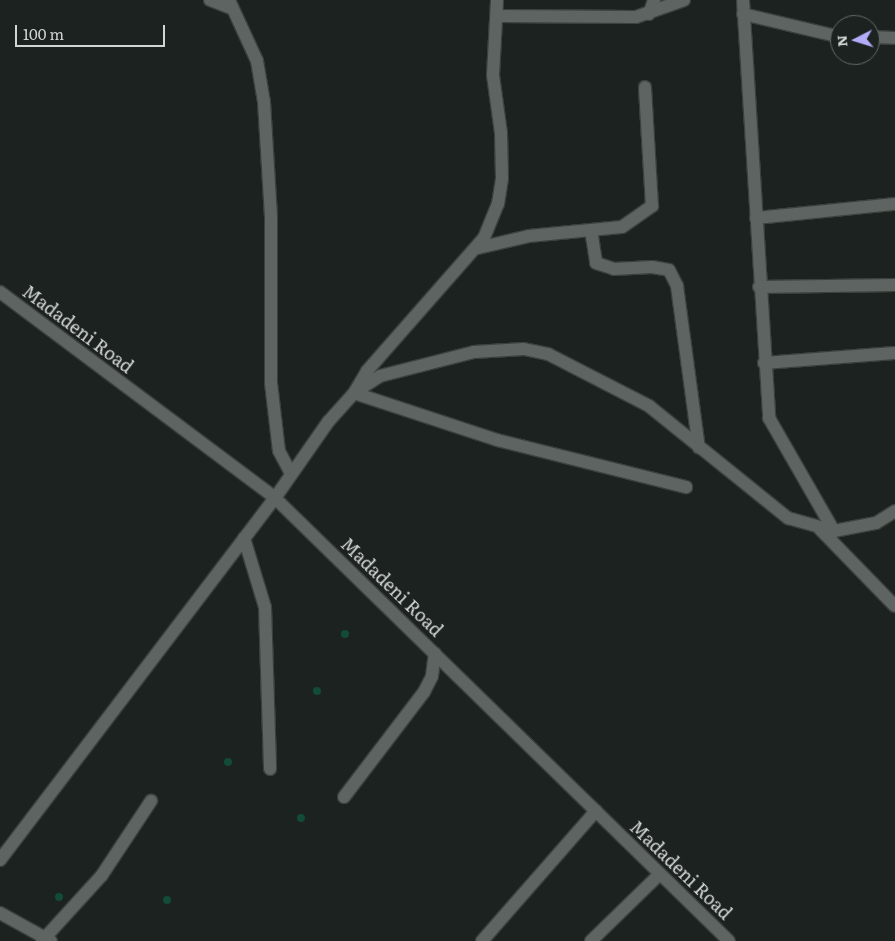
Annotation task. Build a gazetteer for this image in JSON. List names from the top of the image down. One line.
{"streets":{"street":["Madadeni Road"]},"scale_bar":"100 m","north":"left"}
